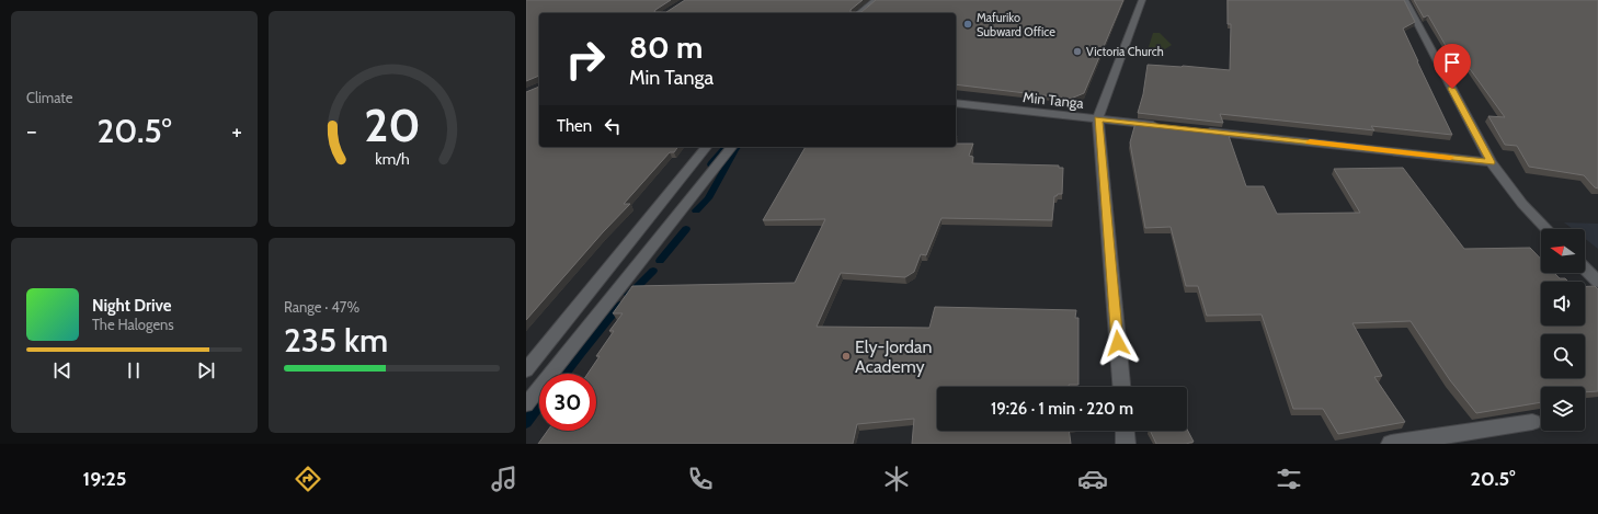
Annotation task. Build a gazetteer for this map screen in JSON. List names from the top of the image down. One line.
{"streets":{"street":["Min Tanga"]},"places":["Mafuriko Subward Office","Victoria Church","Ely-Jordan Academy"],"north":"left","page":{"tile":["Climate",["Range · 47%","235 km"]],"turn":["80 m","Min Tanga"],"then":"Then","heat":["−","20.5°","+"],"song":["Night Drive","The Halogens"],"limit":"30","trip":"19:26 · 1 min · 220 m","tabs":["19:25","20.5°"],"gauge":["20","km/h"]}}
